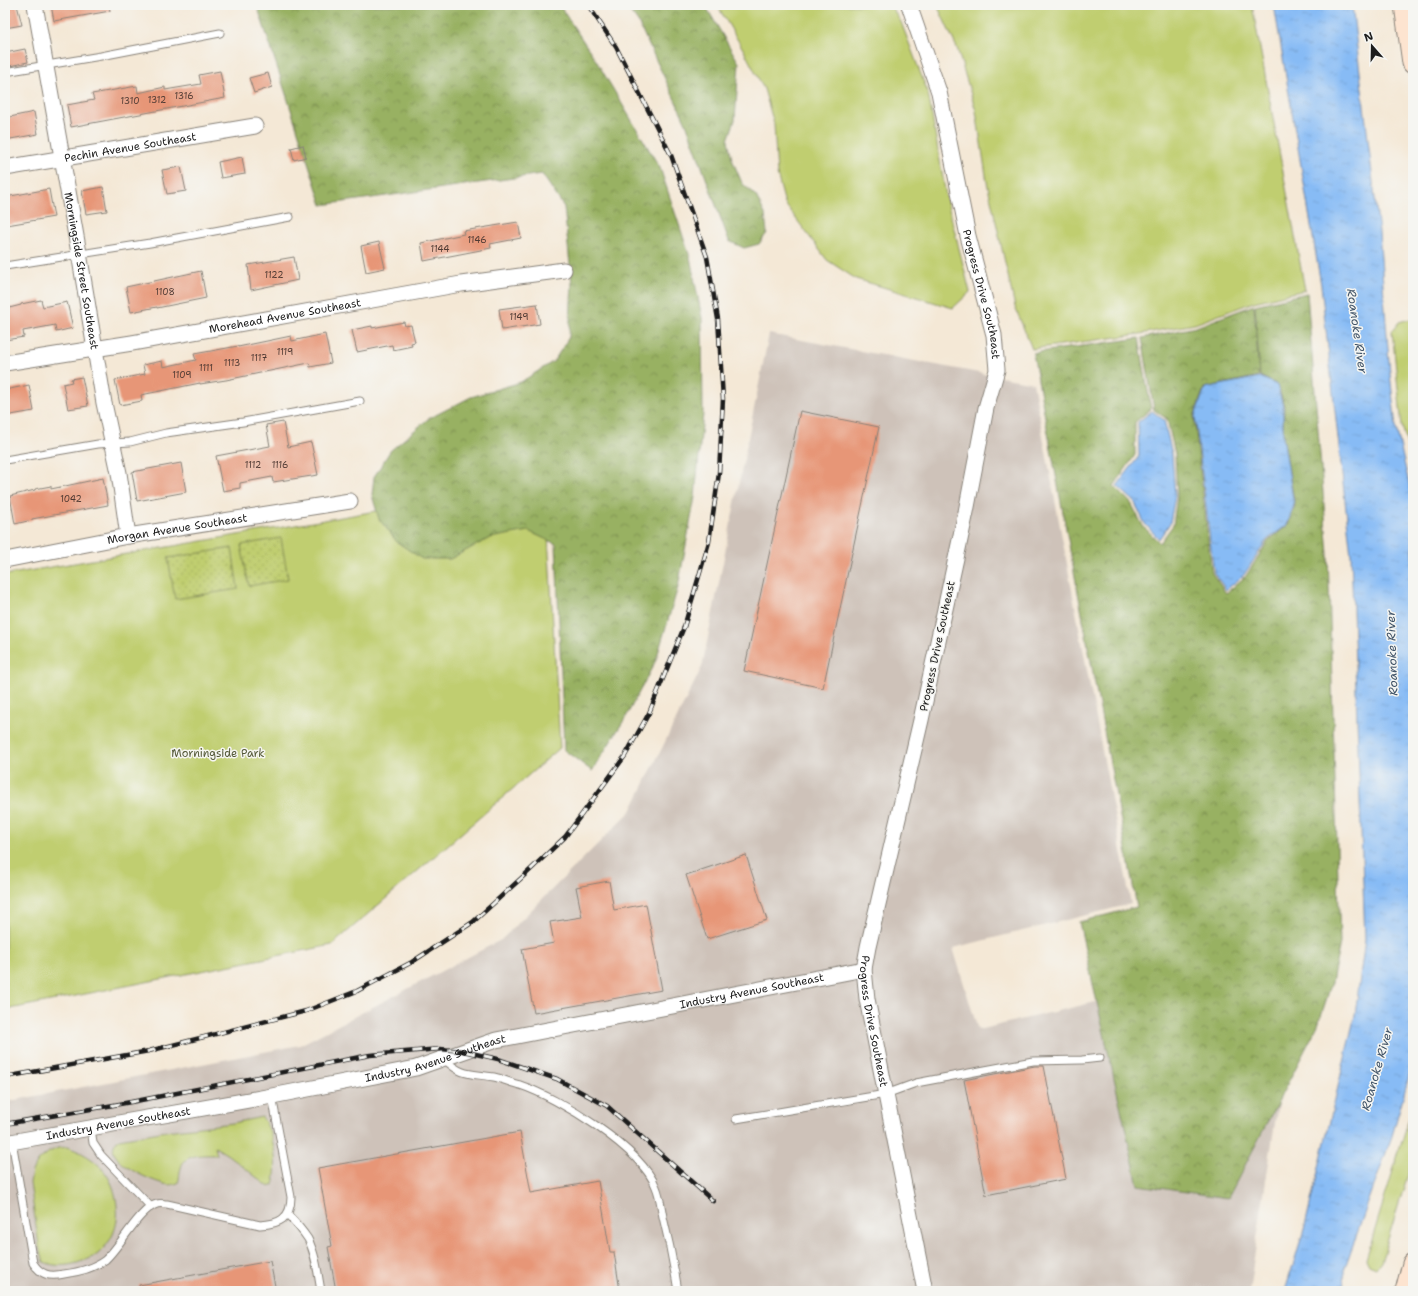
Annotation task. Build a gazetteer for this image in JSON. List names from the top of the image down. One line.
{"streets":{"street":["Pechin Avenue Southeast","Morningside Street Southeast","Progress Drive Southeast","Morehead Avenue Southeast","Morgan Avenue Southeast","Industry Avenue Southeast"]},"crossings":[["Pechin Avenue Southeast","Morningside Street Southeast"],["Morningside Street Southeast","Morehead Avenue Southeast"],["Morningside Street Southeast","Morgan Avenue Southeast"],["Progress Drive Southeast","Industry Avenue Southeast"]],"water":["Roanoke River"],"parks":["Morningside Park"],"house_numbers":["1316","1312","1310","1146","1144","1122","1108","1149","1119","1117","1113","1111","1109","1112","1116","1042"],"north":"top"}
